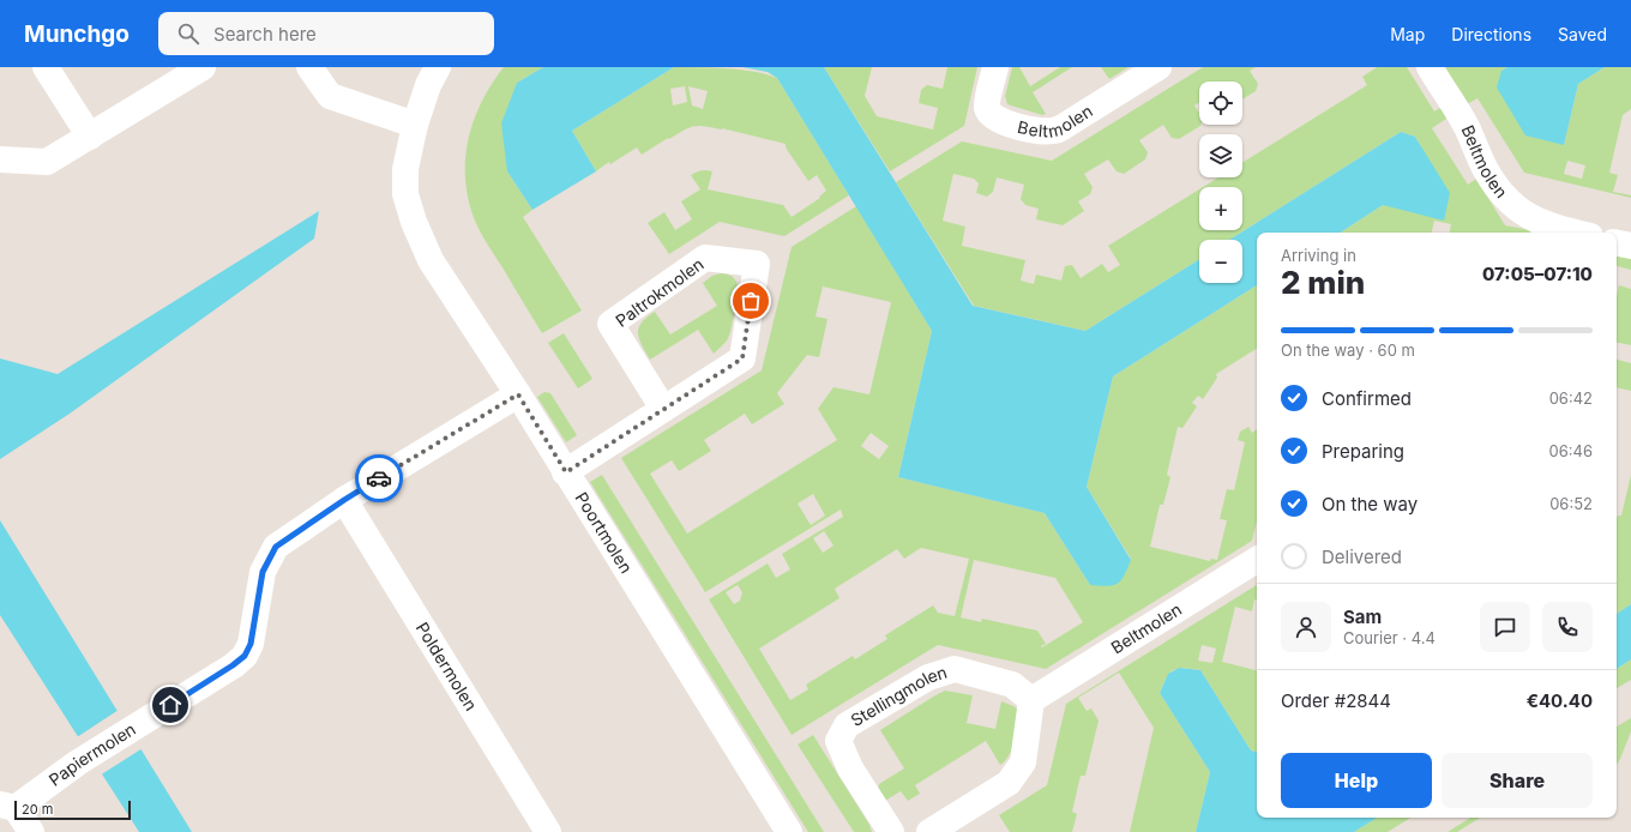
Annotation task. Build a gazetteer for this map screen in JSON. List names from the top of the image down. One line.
{"streets":{"street":["Beltmolen","Paltrokmolen","Poortmolen","Poldermolen","Stellingmolen","Papiermolen"]},"crossings":[["Beltmolen","Stellingmolen"],["Paltrokmolen","Poortmolen"],["Poortmolen","Papiermolen"],["Poldermolen","Papiermolen"]],"scale_bar":"20 m","page":{"header":"Munchgo","search":"Search here","nav":["Map","Directions","Saved"],"map_buttons":["+","−"],"heading":["2 min","Arriving in","07:05–07:10"],"panel":["Sam","Courier · 4.4","Order #2844","€40.40"],"bar":"On the way · 60 m","list":[["Confirmed","06:42"],["Preparing","06:46"],["On the way","06:52"],"Delivered"],"buttons":["Help","Share"],"scale":"20 m"}}
